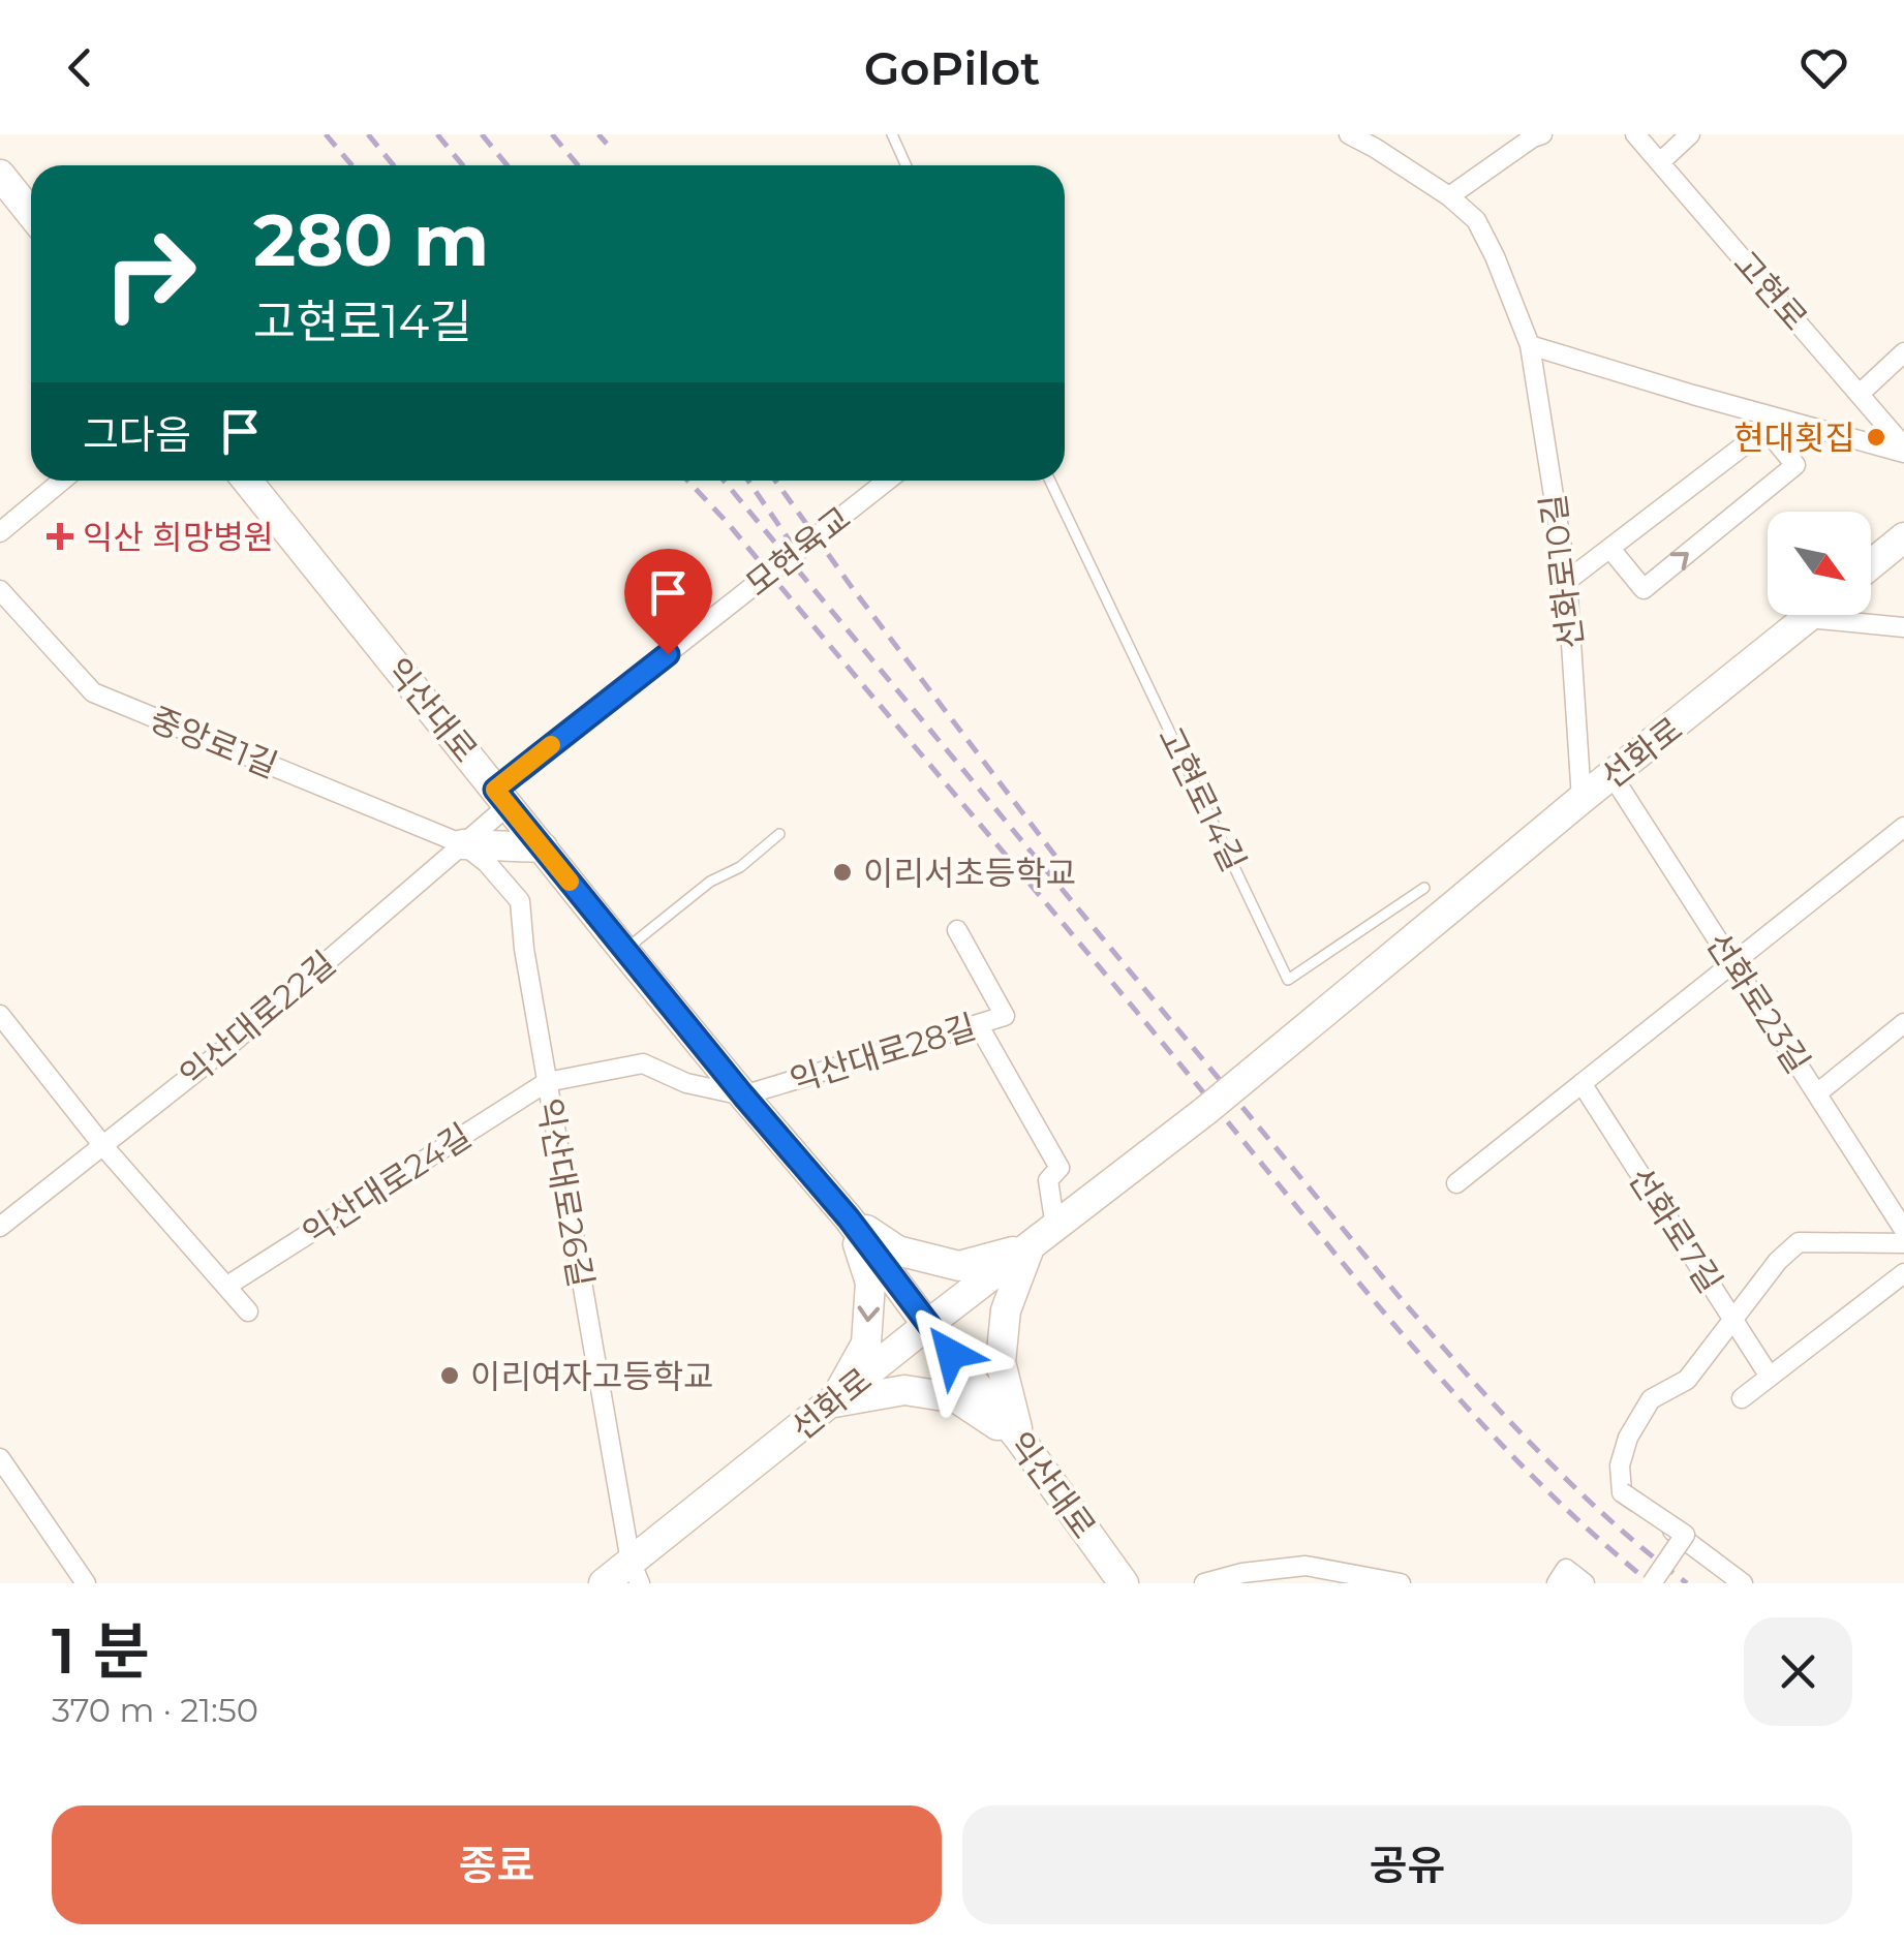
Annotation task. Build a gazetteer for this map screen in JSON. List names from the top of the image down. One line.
{"streets":{"main road":["익산대로","선화로"],"street":["고현로","모현육교","선화로10길","중앙로1길","선화로23길","익산대로22길","익산대로28길","익산대로24길","익산대로26길","선화로7길"],"lane":["고현로14길"]},"crossings":[["모현육교","익산대로"],["모현육교","익산대로22길"],["선화로10길","선화로"],["익산대로","선화로"],["익산대로","익산대로22길"],["익산대로","익산대로28길"],["중앙로1길","익산대로22길"],["중앙로1길","익산대로26길"],["선화로","선화로23길"],["선화로","익산대로26길"],["익산대로22길","익산대로26길"],["익산대로28길","익산대로24길"],["익산대로28길","익산대로26길"],["익산대로24길","익산대로26길"]],"places":{"other":["현대횟집","이리서초등학교","이리여자고등학교"],"health":["익산 희망병원"]},"north":"bottom right","page":{"header":"GoPilot","turn":["280 m","고현로14길"],"then":"그다음","heading":["1 분","370 m · 21:50"],"buttons":["종료","공유"]}}
